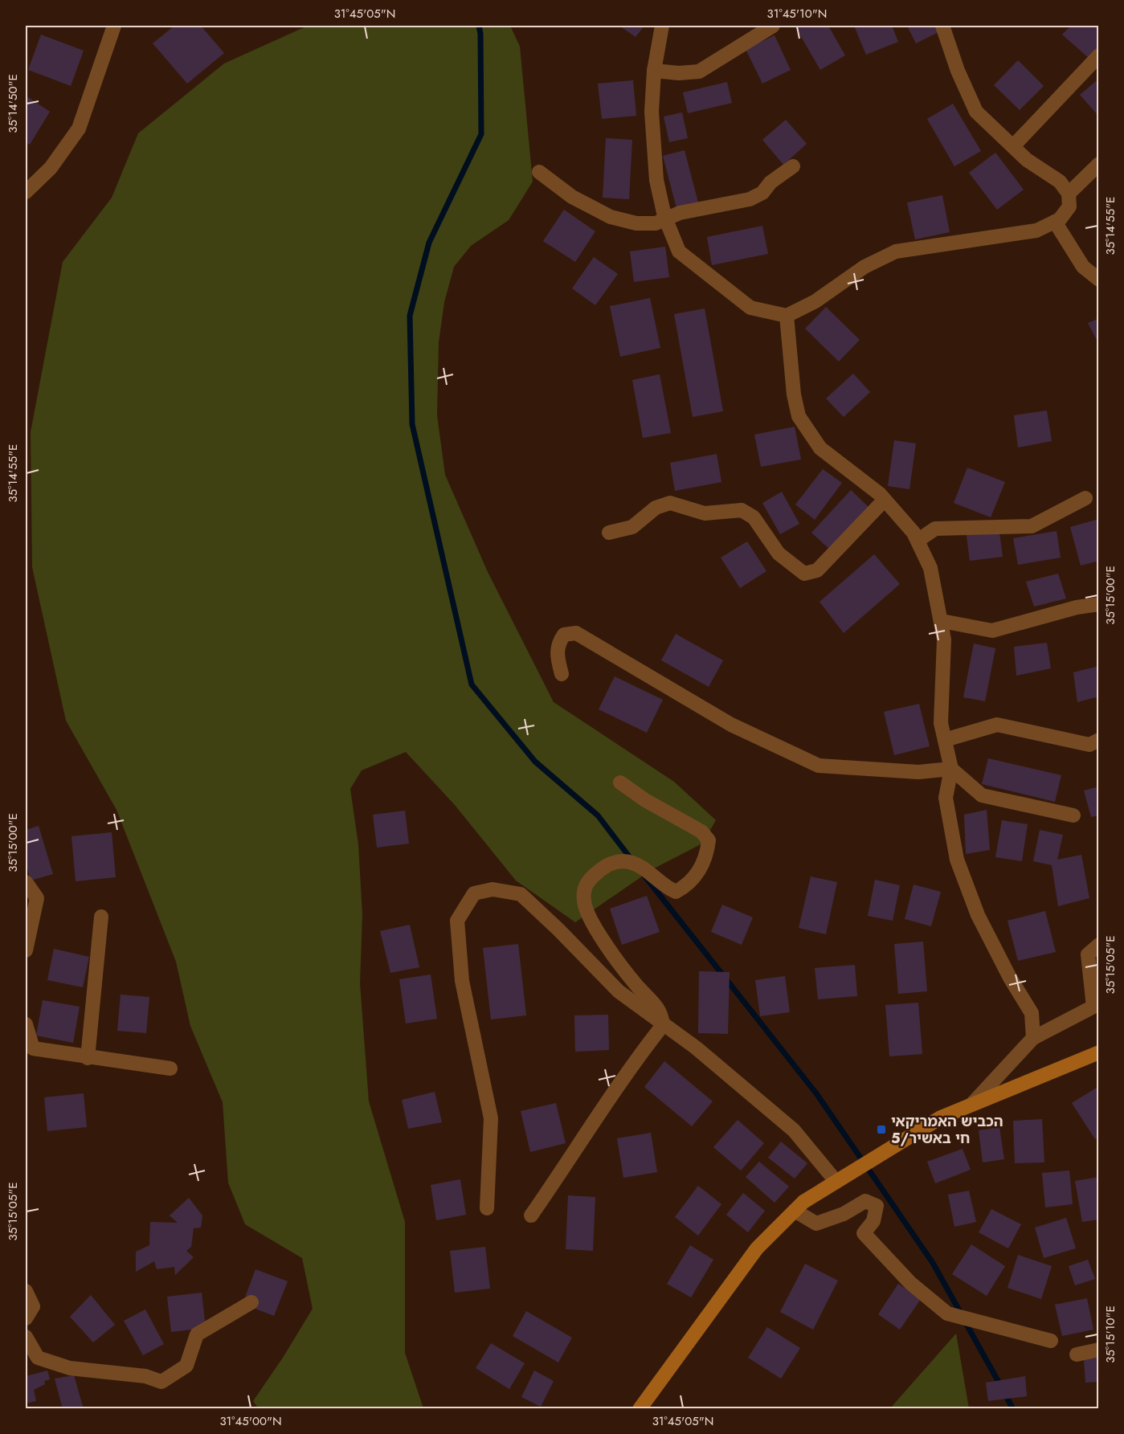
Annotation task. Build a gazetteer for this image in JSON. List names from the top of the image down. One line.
{"places":{"transit":["הכביש האמריקאי 5/חי באשיר"]},"coordinates":["31°45'05\"N","31°45'10\"N","35°14'50\"E","35°14'55\"E","35°15'00\"E","35°15'05\"E","35°15'10\"E","31°45'00\"N"]}
